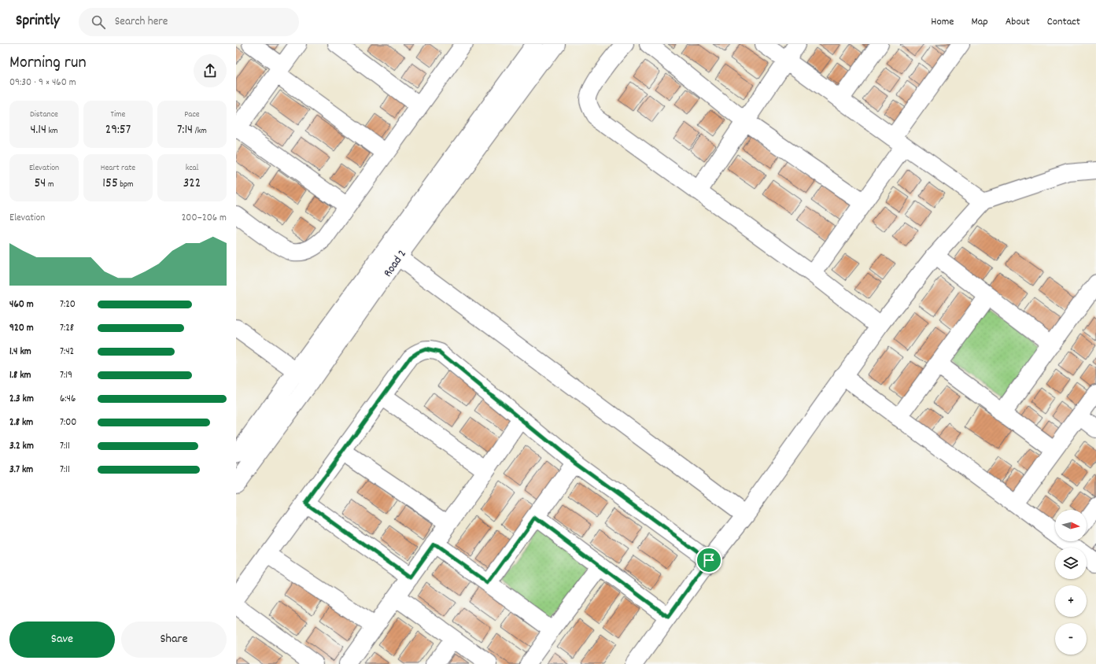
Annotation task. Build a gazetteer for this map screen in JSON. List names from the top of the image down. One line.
{"streets":{"street":["Road 2"]},"north":"right","page":{"header":"Sprintly","search":"Search here","nav":["Home","Map","About","Contact"],"heading":["Morning run","09:30 · 9 × 460 m"],"stats":[["Distance","4.14 km"],["Time","29:57"],["Pace","7:14 /km"],["Elevation","54 m"],["Heart rate","155 bpm"],["kcal","322"]],"chart":["Elevation","200–206 m"],"list":[{"name":"460 m","note":"7:20"},{"name":"920 m","note":"7:28"},{"name":"1.4 km","note":"7:42"},{"name":"1.8 km","note":"7:19"},{"name":"2.3 km","note":"6:46"},{"name":"2.8 km","note":"7:00"},{"name":"3.2 km","note":"7:11"},{"name":"3.7 km","note":"7:11"}],"map_buttons":["+","−"],"buttons":["Save","Share"]}}
